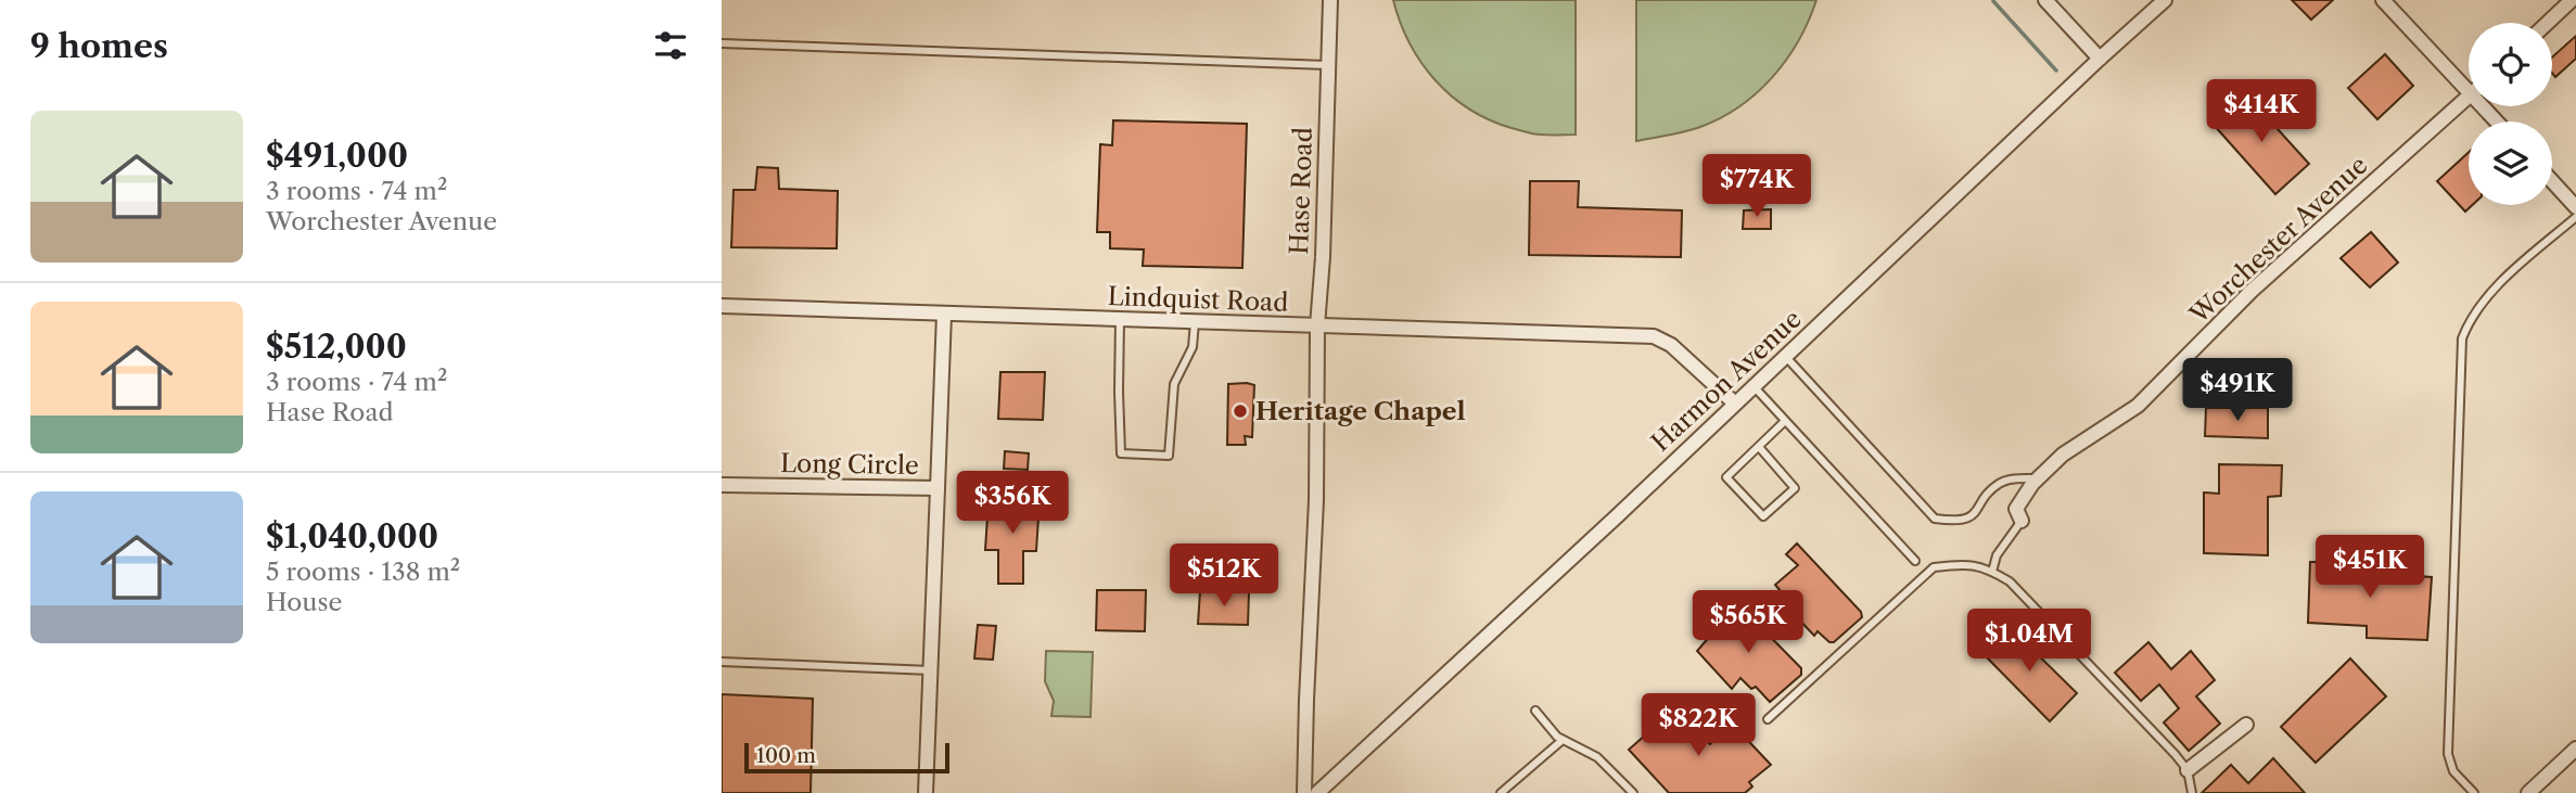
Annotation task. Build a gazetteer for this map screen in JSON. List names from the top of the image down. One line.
{"streets":{"street":["Hase Road","Worchester Avenue","Lindquist Road","Harmon Avenue","Long Circle"]},"crossings":[["Hase Road","Lindquist Road"],["Lindquist Road","Harmon Avenue"],["Lindquist Road","Long Circle"]],"places":["Heritage Chapel"],"scale_bar":"100 m","page":{"heading":"9 homes","price":["$414K","$774K","$491K","$356K","$451K","$512K","$565K","$1.04M","$822K"],"list":[{"name":"$491,000","note":"3 rooms · 74 m² · Worchester Avenue"},{"name":"$512,000","note":"3 rooms · 74 m² · Hase Road"},{"name":"$1,040,000","note":"5 rooms · 138 m² · House"}],"scale":"100 m"}}
